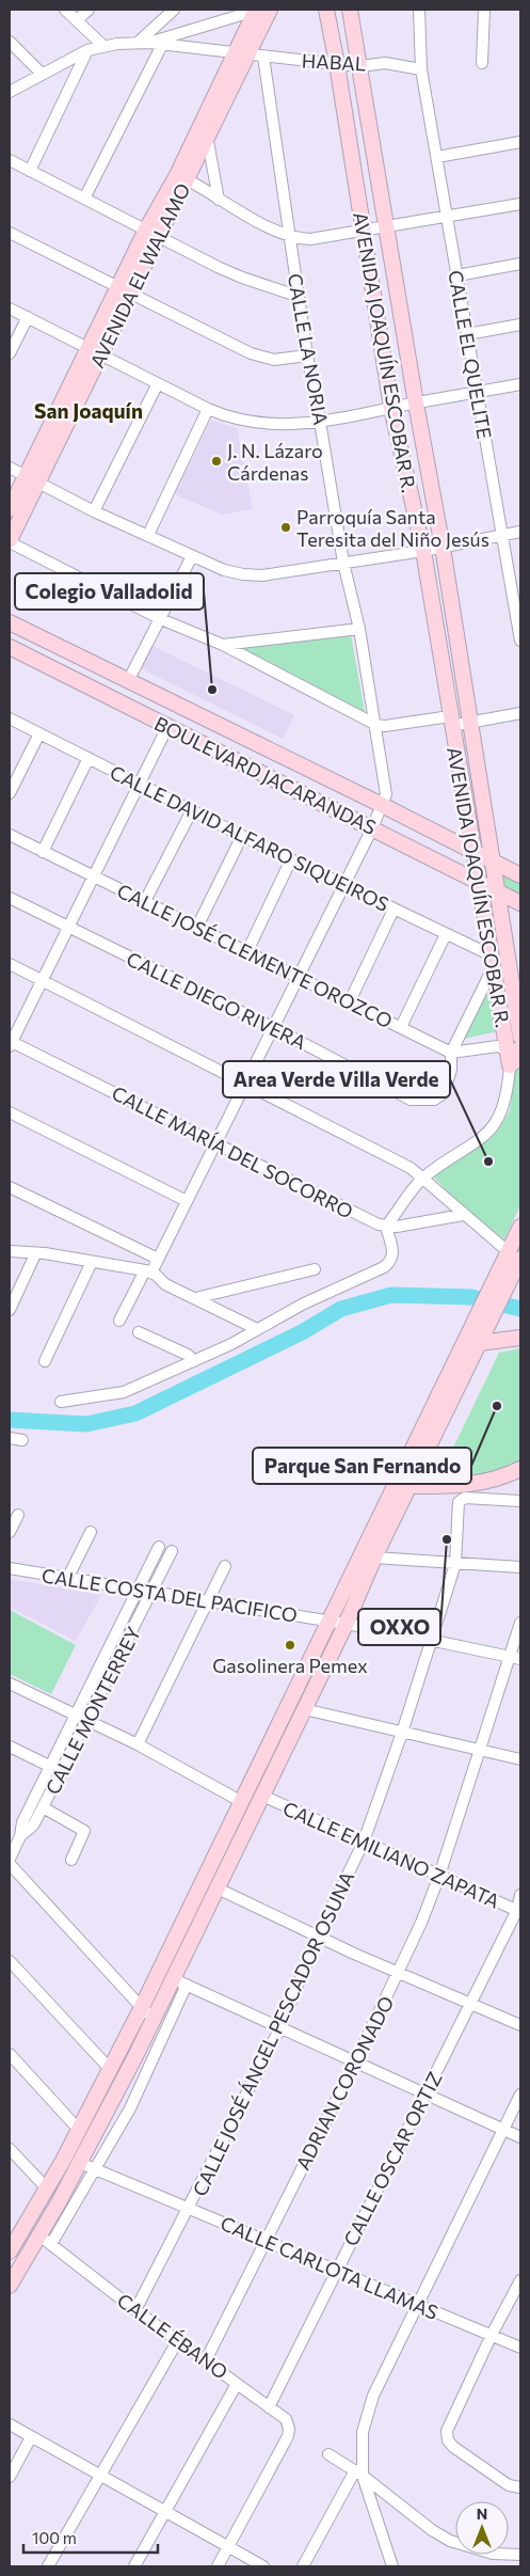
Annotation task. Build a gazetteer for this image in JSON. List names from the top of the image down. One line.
{"streets":{"main road":["AVENIDA EL WALAMO","AVENIDA JOAQUÍN ESCOBAR R.","BOULEVARD JACARANDAS"],"street":["HABAL","CALLE LA NORIA","CALLE EL QUELITE","CALLE DAVID ALFARO SIQUEIROS","CALLE JOSÉ CLEMENTE OROZCO","CALLE DIEGO RIVERA","CALLE MARÍA DEL SOCORRO","CALLE COSTA DEL PACIFICO","CALLE MONTERREY","CALLE EMILIANO ZAPATA","CALLE JOSÉ ÁNGEL PESCADOR OSUNA","ADRIAN CORONADO","CALLE OSCAR ORTIZ","CALLE CARLOTA LLAMAS","CALLE ÉBANO"]},"crossings":[["HABAL","AVENIDA EL WALAMO"],["HABAL","CALLE LA NORIA"],["HABAL","AVENIDA JOAQUÍN ESCOBAR R."],["HABAL","CALLE EL QUELITE"],["CALLE LA NORIA","BOULEVARD JACARANDAS"],["CALLE LA NORIA","CALLE DAVID ALFARO SIQUEIROS"],["CALLE LA NORIA","CALLE JOSÉ CLEMENTE OROZCO"],["CALLE LA NORIA","CALLE DIEGO RIVERA"],["CALLE LA NORIA","CALLE MARÍA DEL SOCORRO"],["AVENIDA JOAQUÍN ESCOBAR R.","BOULEVARD JACARANDAS"],["AVENIDA JOAQUÍN ESCOBAR R.","CALLE DAVID ALFARO SIQUEIROS"],["CALLE JOSÉ CLEMENTE OROZCO","CALLE DIEGO RIVERA"],["CALLE COSTA DEL PACIFICO","CALLE MONTERREY"],["CALLE COSTA DEL PACIFICO","CALLE JOSÉ ÁNGEL PESCADOR OSUNA"],["CALLE COSTA DEL PACIFICO","ADRIAN CORONADO"],["CALLE EMILIANO ZAPATA","CALLE JOSÉ ÁNGEL PESCADOR OSUNA"],["CALLE EMILIANO ZAPATA","ADRIAN CORONADO"],["CALLE EMILIANO ZAPATA","CALLE OSCAR ORTIZ"],["CALLE JOSÉ ÁNGEL PESCADOR OSUNA","CALLE CARLOTA LLAMAS"],["CALLE JOSÉ ÁNGEL PESCADOR OSUNA","CALLE ÉBANO"],["ADRIAN CORONADO","CALLE CARLOTA LLAMAS"],["ADRIAN CORONADO","CALLE ÉBANO"],["CALLE OSCAR ORTIZ","CALLE CARLOTA LLAMAS"],["CALLE OSCAR ORTIZ","CALLE ÉBANO"]],"districts":["San Joaquín"],"places":["J. N. Lázaro Cárdenas","Parroquía Santa Teresita del Niño Jesús","Colegio Valladolid","Area Verde Villa Verde","Parque San Fernando","OXXO","Gasolinera Pemex"],"scale_bar":"100 m","north":"top"}
